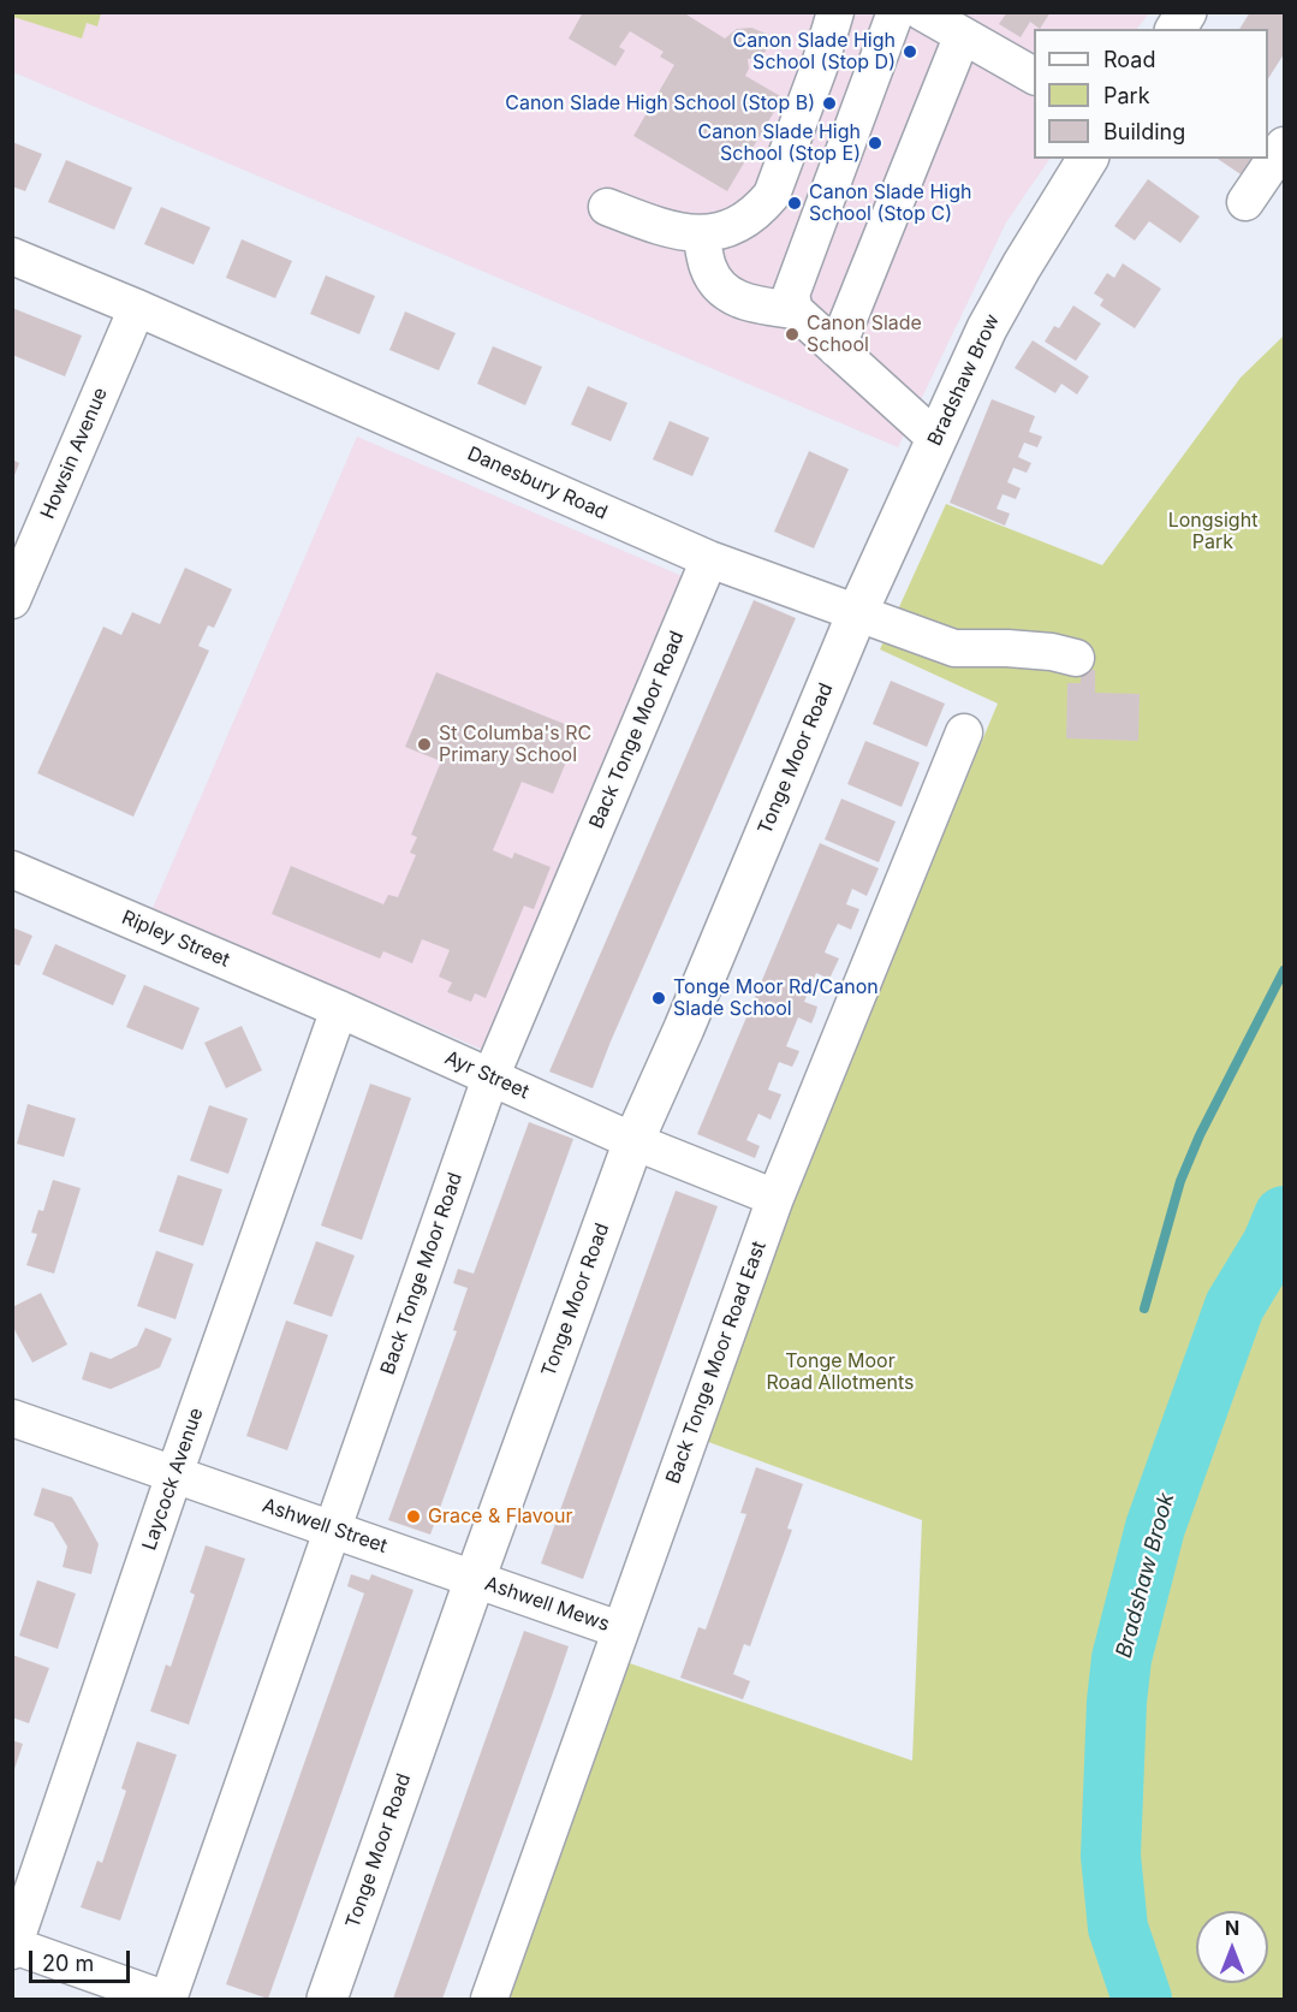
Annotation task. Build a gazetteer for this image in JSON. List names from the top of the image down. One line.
{"streets":{"main road":["Bradshaw Brow","Tonge Moor Road"],"street":["Howsin Avenue","Danesbury Road","Back Tonge Moor Road","Ripley Street","Ayr Street","Back Tonge Moor Road East","Laycock Avenue","Ashwell Street","Ashwell Mews"]},"crossings":[["Bradshaw Brow","Danesbury Road"],["Bradshaw Brow","Tonge Moor Road"],["Howsin Avenue","Danesbury Road"],["Danesbury Road","Back Tonge Moor Road"],["Danesbury Road","Tonge Moor Road"],["Back Tonge Moor Road","Ayr Street"],["Back Tonge Moor Road","Ashwell Street"],["Tonge Moor Road","Ayr Street"],["Tonge Moor Road","Ashwell Street"],["Tonge Moor Road","Ashwell Mews"],["Ripley Street","Ayr Street"],["Ripley Street","Laycock Avenue"],["Ayr Street","Back Tonge Moor Road East"],["Ayr Street","Laycock Avenue"],["Back Tonge Moor Road East","Ashwell Mews"],["Laycock Avenue","Ashwell Street"],["Ashwell Street","Ashwell Mews"]],"water":["Bradshaw Brook"],"parks":["Longsight Park","Tonge Moor Road Allotments"],"places":["Canon Slade High School (Stop D)","Canon Slade High School (Stop B)","Canon Slade High School (Stop E)","Canon Slade High School (Stop C)","Canon Slade School","St Columba's RC Primary School","Tonge Moor Rd/Canon Slade School","Grace & Flavour"],"legend":["Road","Park","Building"],"scale_bar":"20 m","north":"top"}
